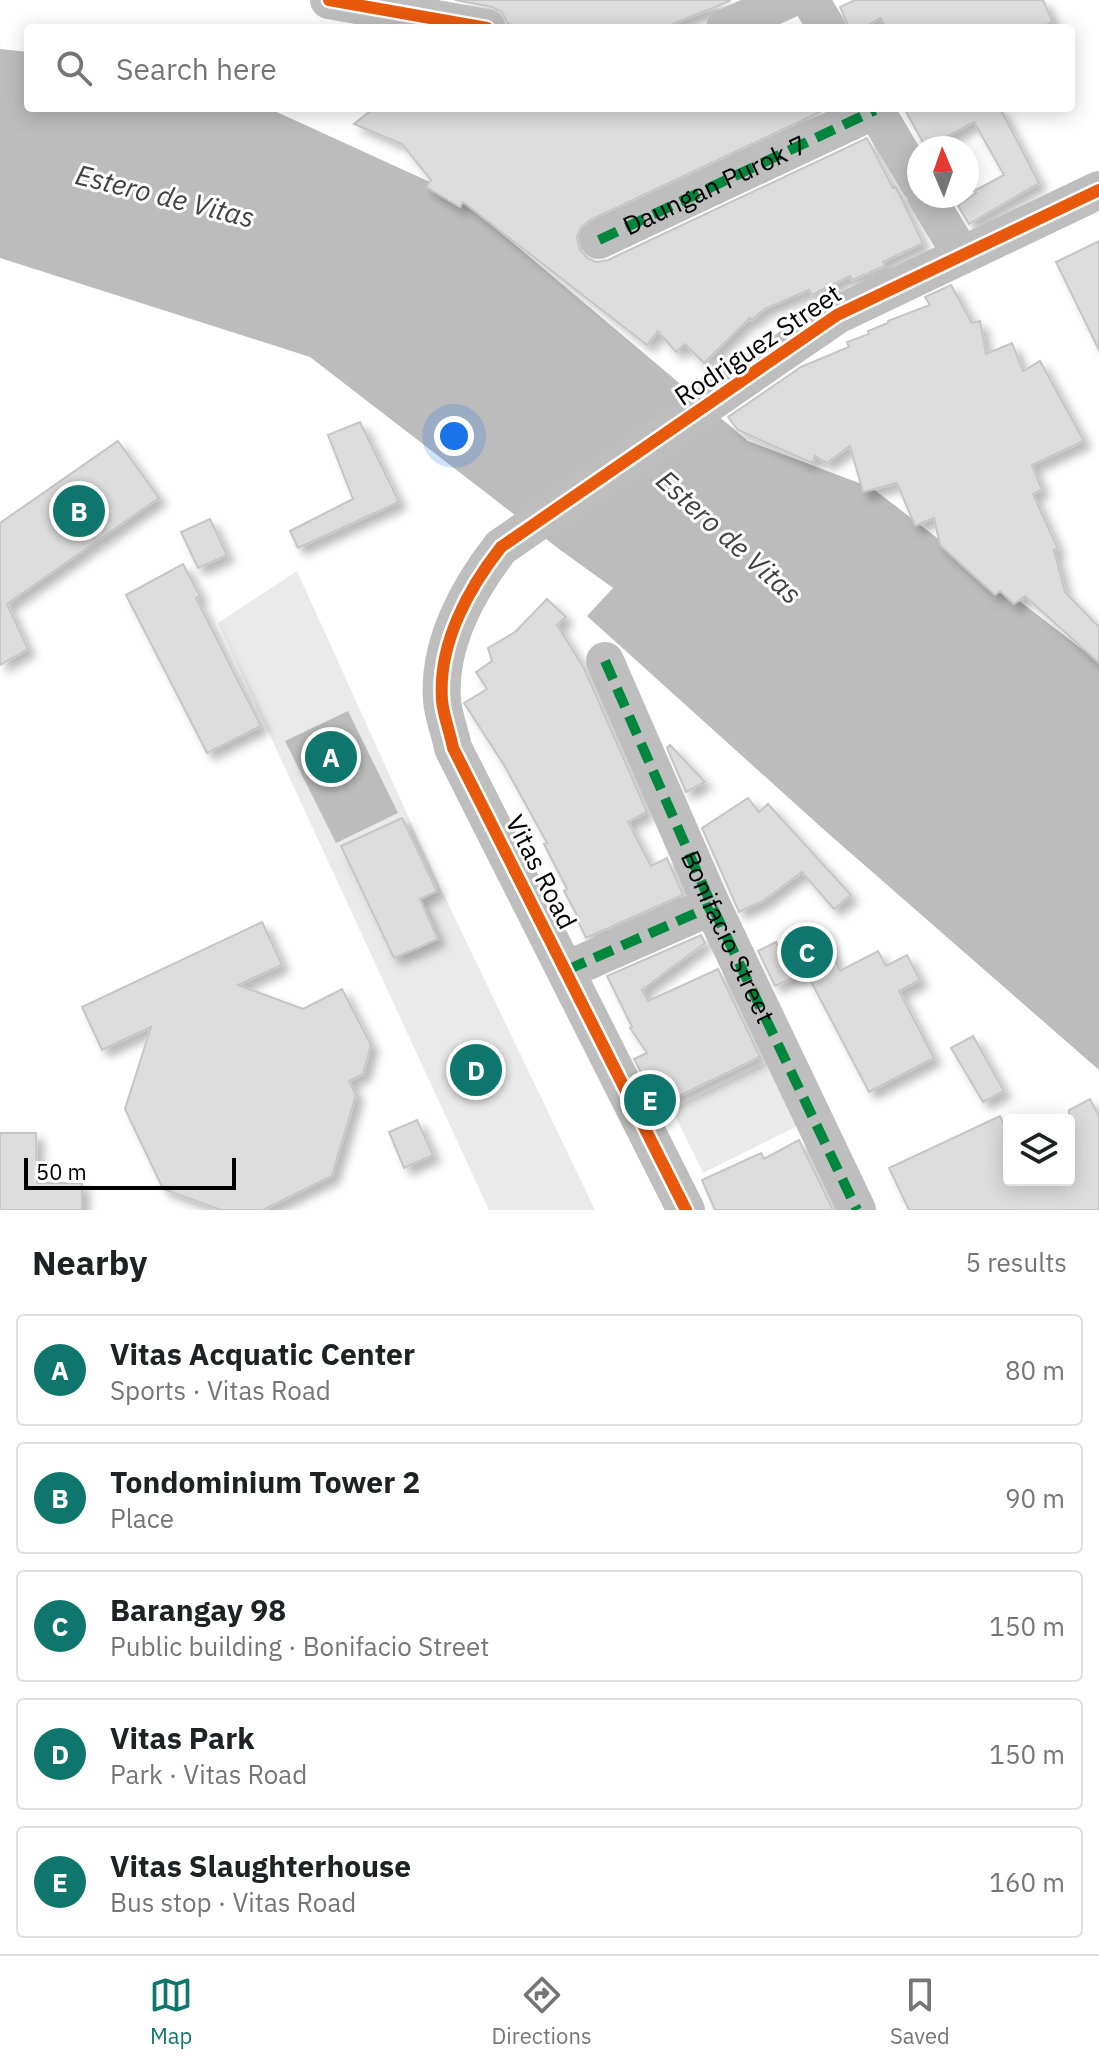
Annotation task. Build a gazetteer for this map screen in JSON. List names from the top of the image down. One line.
{"streets":{"street":["Daungan Purok 7","Rodriguez Street","Vitas Road","Bonifacio Street"]},"crossings":[["Rodriguez Street","Vitas Road"]],"water":["Estero de Vitas"],"scale_bar":"50 m","north":"top","page":{"search":"Search here","pins":["B","A","C","D","E"],"scale":"50 m","heading":["Nearby","5 results"],"list":[{"mark":"A","name":"Vitas Acquatic Center","note":"Sports · Vitas Road","value":"80 m"},{"mark":"B","name":"Tondominium Tower 2","note":"Place","value":"90 m"},{"mark":"C","name":"Barangay 98","note":"Public building · Bonifacio Street","value":"150 m"},{"mark":"D","name":"Vitas Park","note":"Park · Vitas Road","value":"150 m"},{"mark":"E","name":"Vitas Slaughterhouse","note":"Bus stop · Vitas Road","value":"160 m"}],"nav":["Map","Directions","Saved"]}}
